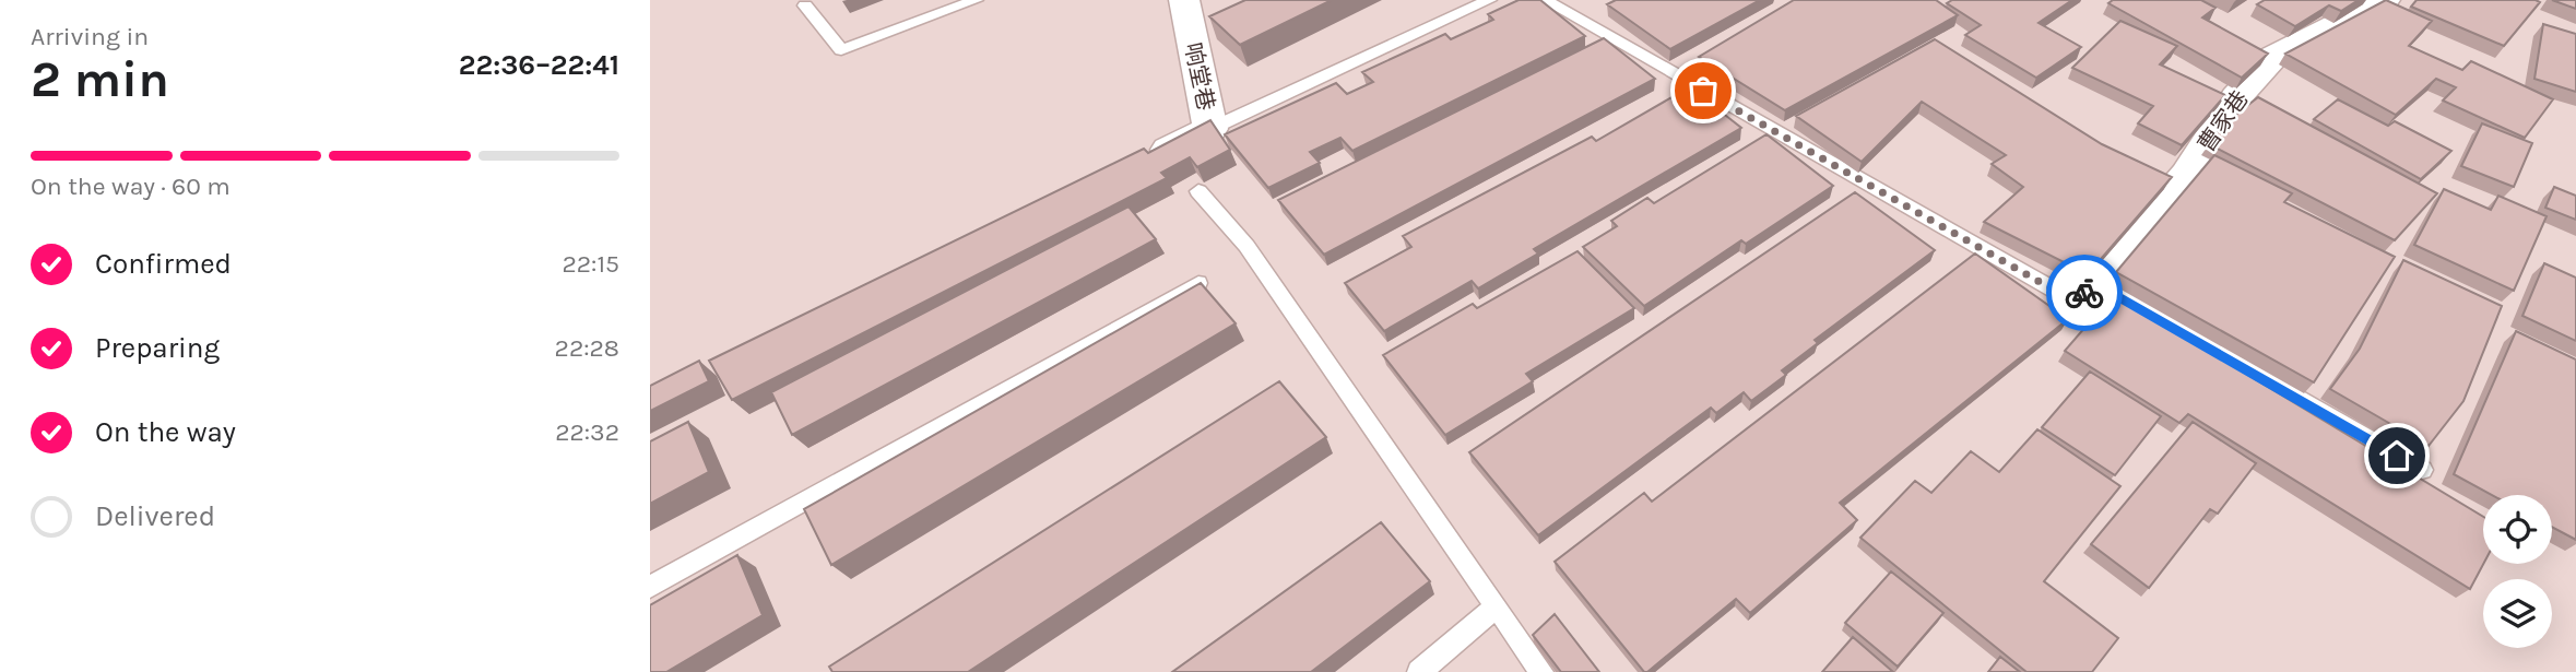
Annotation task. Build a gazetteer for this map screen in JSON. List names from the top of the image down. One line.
{"streets":{"street":["响堂巷","曹家巷"]},"page":{"heading":["2 min","Arriving in","22:36–22:41"],"bar":"On the way · 60 m","list":[["Confirmed","22:15"],["Preparing","22:28"],["On the way","22:32"],"Delivered"]}}
